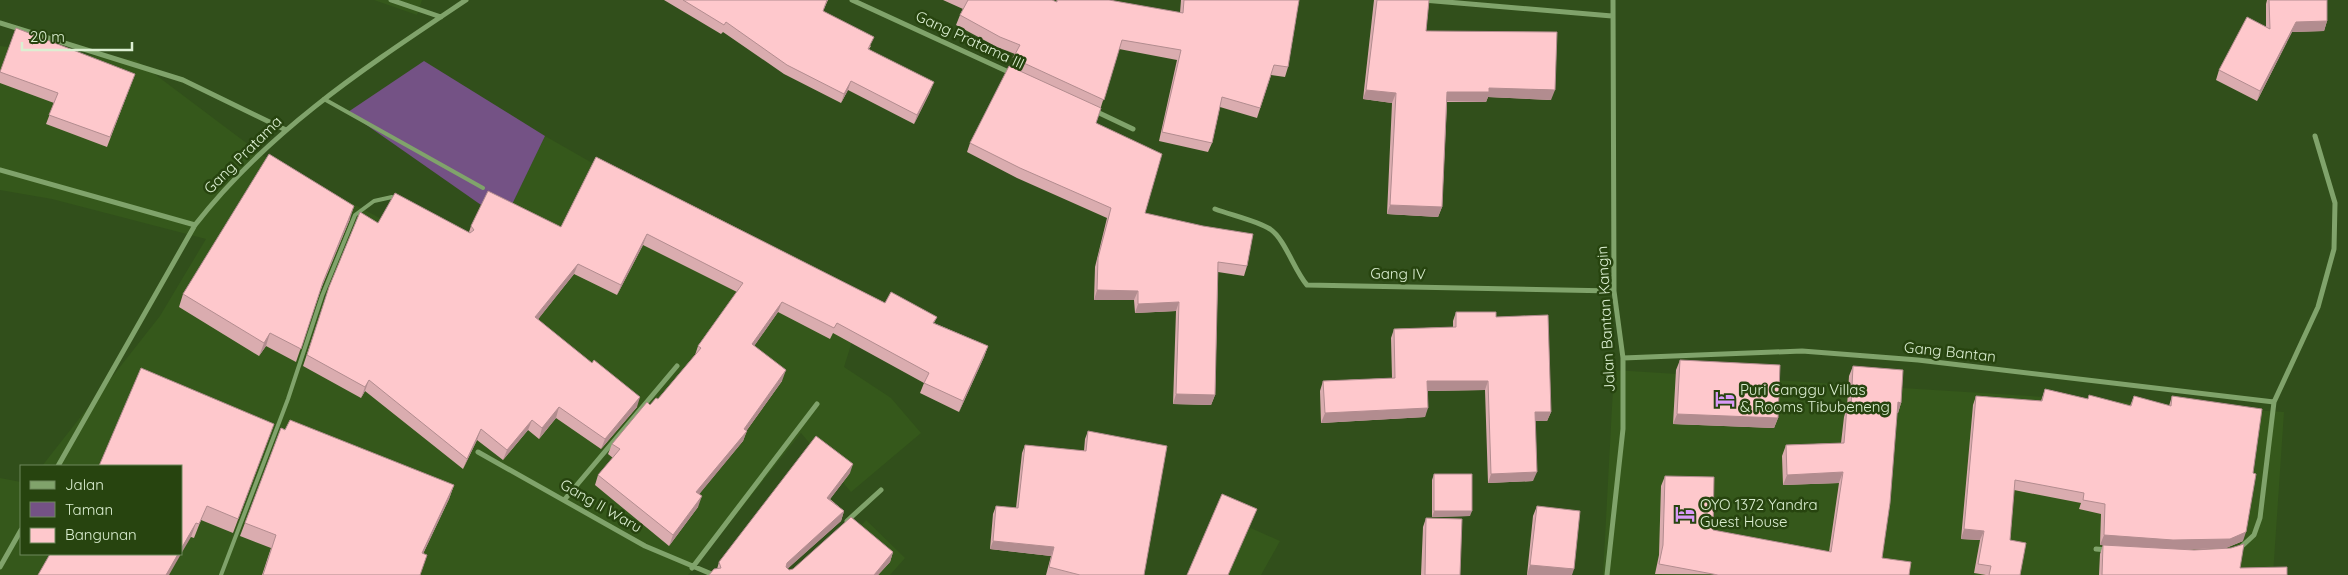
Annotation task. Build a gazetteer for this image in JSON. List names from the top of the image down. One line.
{"streets":{"street":["Gang Pratama III","Gang Pratama","Gang IV","Jalan Bantan Kangin","Gang Bantan","Gang II Waru"]},"crossings":[["Gang IV","Jalan Bantan Kangin"],["Jalan Bantan Kangin","Gang Bantan"]],"places":{"hotel":["Puri Canggu Villas & Rooms Tibubeneng","OYO 1372 Yandra Guest House"]},"legend":["Jalan","Taman","Bangunan"],"scale_bar":"20 m"}
